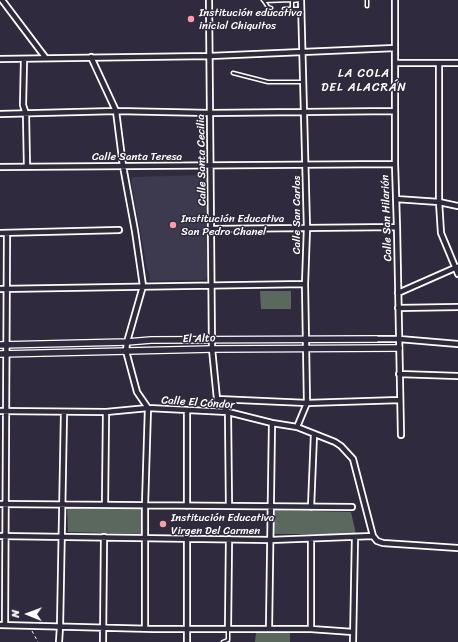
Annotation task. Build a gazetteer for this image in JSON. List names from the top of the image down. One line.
{"streets":{"street":["Calle Santa Teresa","Calle Santa Cecilia","Calle San Carlos","Calle San Hilarión","El Alto","Calle El Cóndor"]},"crossings":[["Calle Santa Teresa","Calle Santa Cecilia"],["Calle Santa Teresa","Calle San Carlos"],["Calle Santa Teresa","Calle San Hilarión"],["Calle Santa Cecilia","El Alto"],["Calle San Carlos","El Alto"],["Calle San Carlos","Calle El Cóndor"],["Calle San Hilarión","El Alto"]],"districts":["LA COLA DEL ALACRÁN"],"places":["Institución educativa inicial Chiquitos","Institución Educativa San Pedro Chanel","Institución Educativa Virgen Del Carmen"],"north":"left"}
